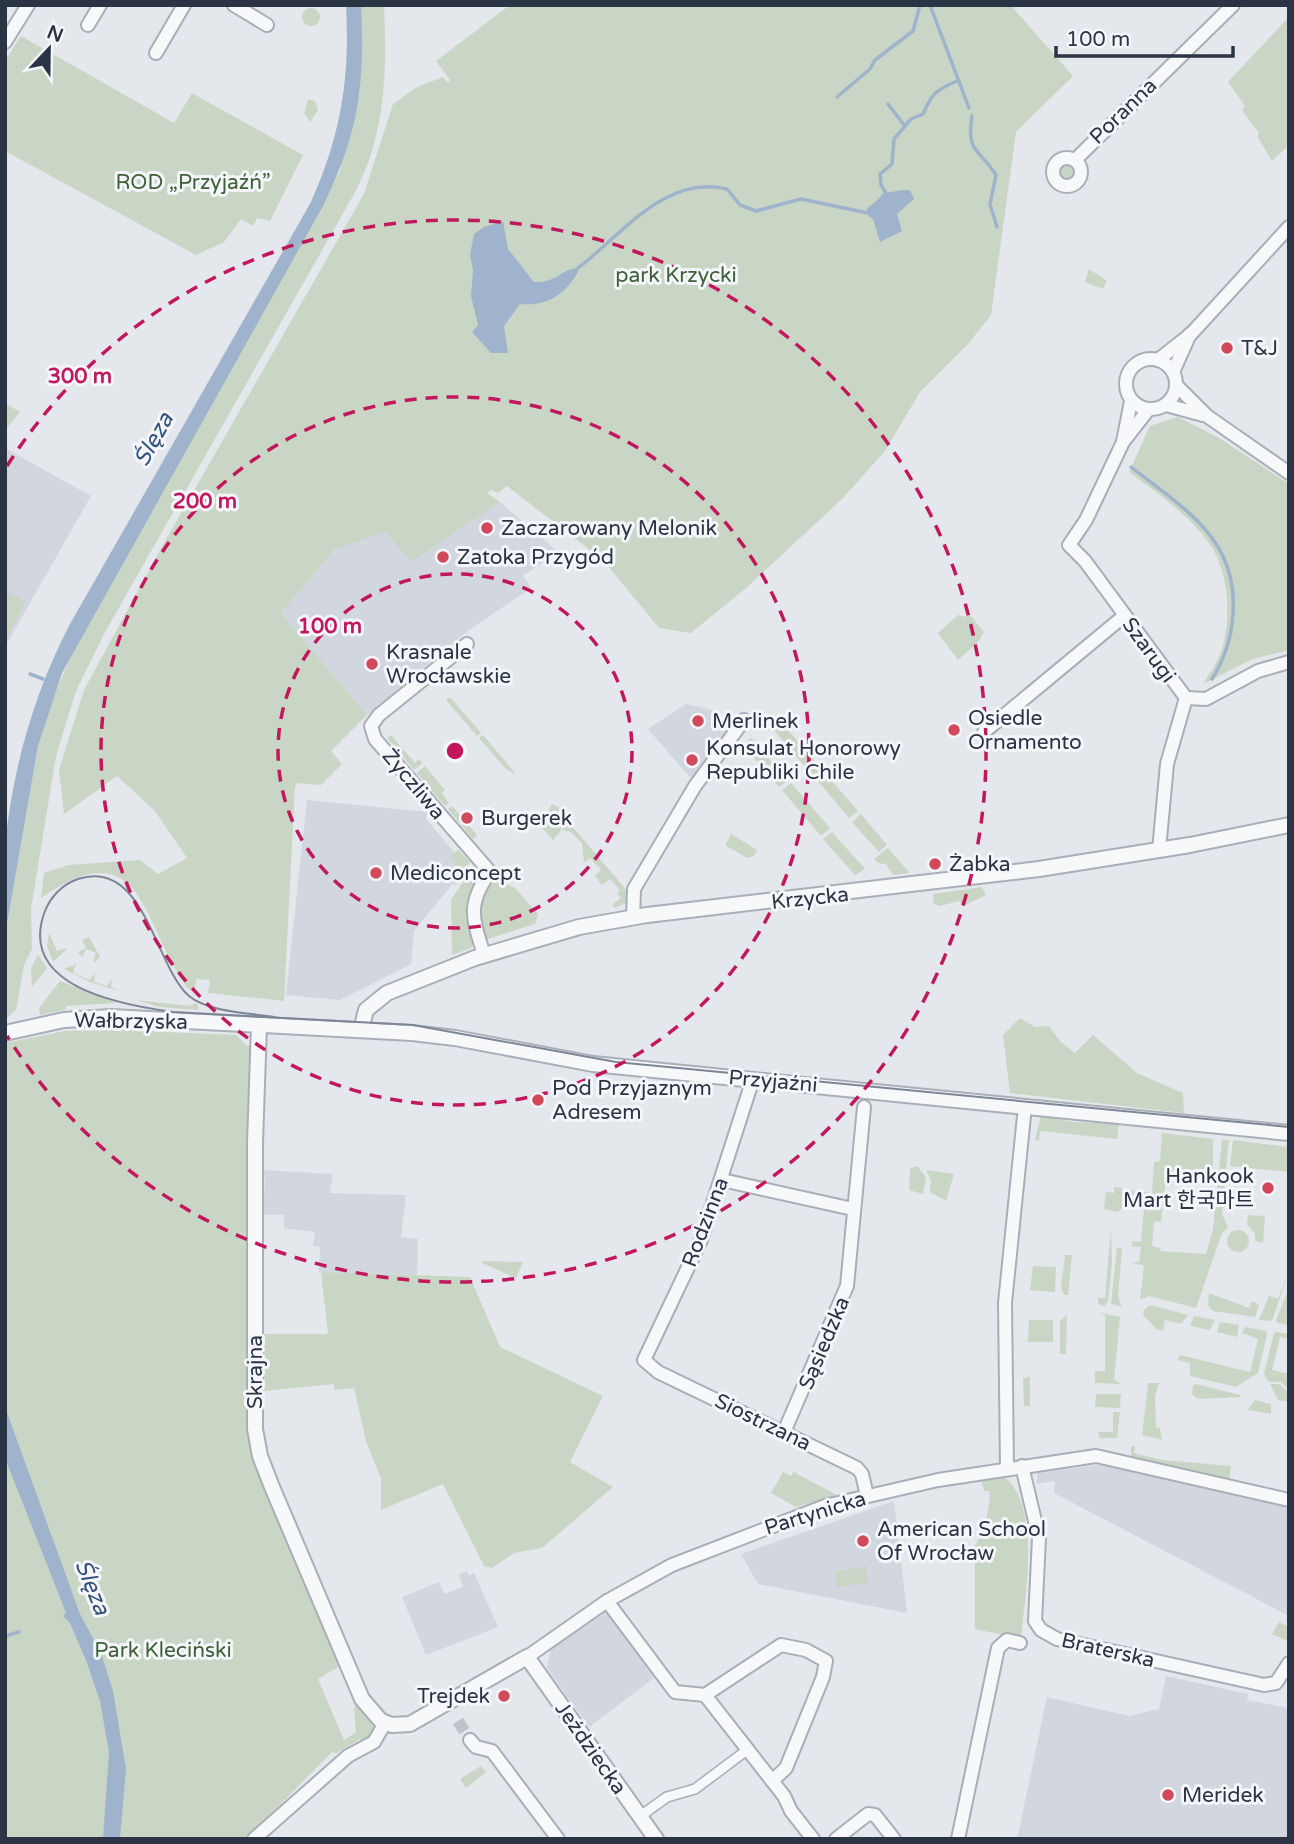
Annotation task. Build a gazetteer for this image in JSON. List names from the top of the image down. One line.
{"streets":{"street":["Poranna","Szarugi","Życzliwa","Krzycka","Wałbrzyska","Przyjaźni","Rodzinna","Sąsiedzka","Skrajna","Siostrzana","Partynicka","Braterska","Jeździecka"]},"crossings":[["Szarugi","Krzycka"],["Życzliwa","Krzycka"],["Krzycka","Przyjaźni"],["Wałbrzyska","Przyjaźni"],["Wałbrzyska","Skrajna"],["Przyjaźni","Rodzinna"],["Przyjaźni","Skrajna"],["Rodzinna","Siostrzana"],["Sąsiedzka","Siostrzana"],["Skrajna","Partynicka"],["Siostrzana","Partynicka"],["Partynicka","Braterska"],["Partynicka","Jeździecka"]],"water":["Ślęza"],"parks":["ROD „Przyjaźń”","park Krzycki","Park Kleciński"],"places":["T&J","Zaczarowany Melonik","Zatoka Przygód","Krasnale Wrocławskie","Merlinek","Osiedle Ornamento","Konsulat Honorowy Republiki Chile","Burgerek","Żabka","Mediconcept","Pod Przyjaznym Adresem","Hankook Mart 한국마트","American School Of Wrocław","Trejdek","Meridek"],"scale_bar":"100 m","north":"top","rings":["300 m","200 m","100 m"]}
